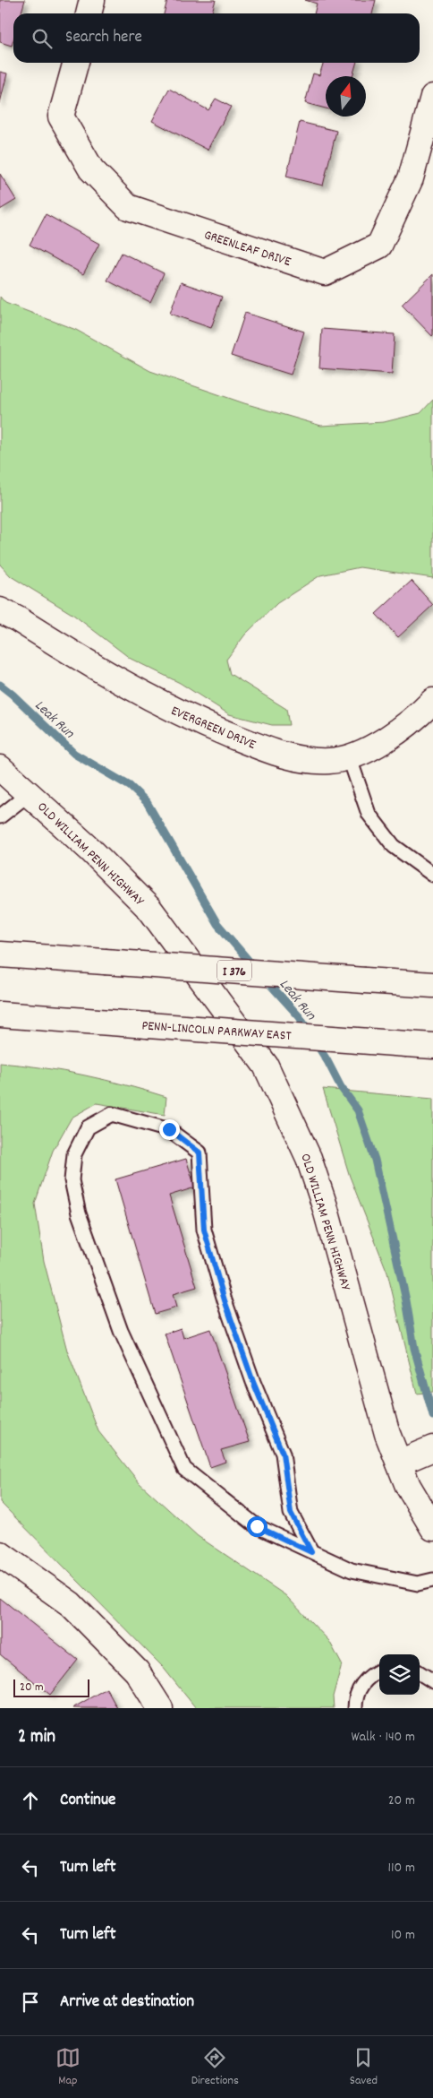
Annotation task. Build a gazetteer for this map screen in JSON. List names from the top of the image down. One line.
{"streets":{"main road":["GREENLEAF DRIVE","EVERGREEN DRIVE","OLD WILLIAM PENN HIGHWAY","I 376","PENN-LINCOLN PARKWAY EAST"]},"water":["Leak Run"],"scale_bar":"20 m","north":"top","page":{"search":"Search here","scale":"20 m","heading":["2 min","Walk · 140 m"],"list":[["Continue","20 m"],["Turn left","110 m"],["Turn left","10 m"],"Arrive at destination"],"nav":["Map","Directions","Saved"]}}
